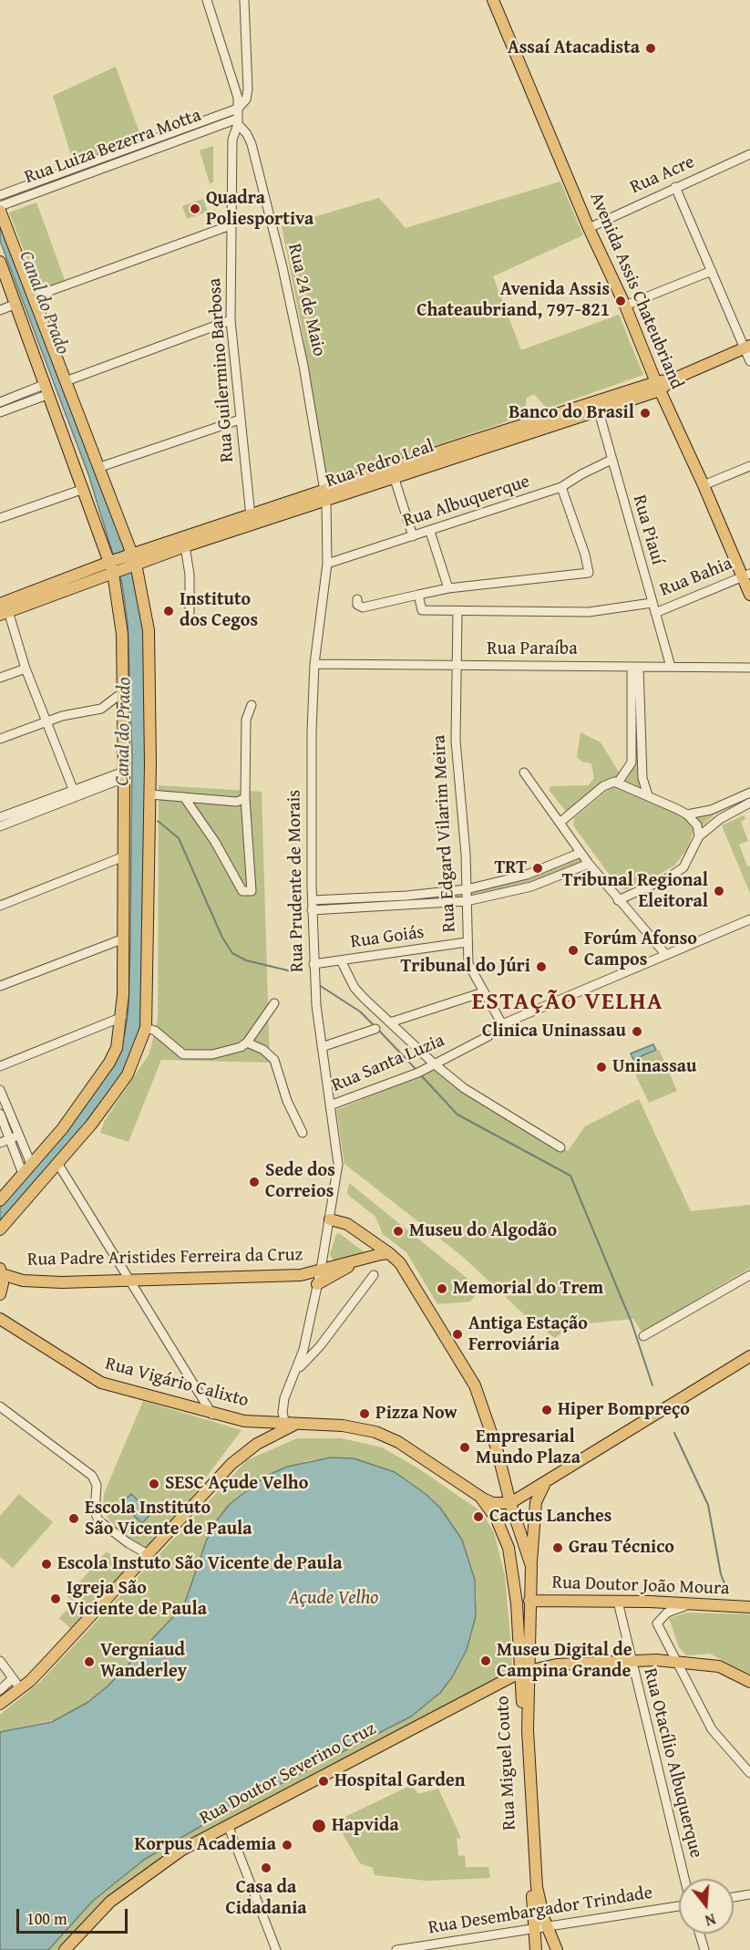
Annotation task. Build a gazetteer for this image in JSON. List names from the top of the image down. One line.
{"streets":{"main road":["Avenida Assis Chateubriand","Rua Pedro Leal","Rua Padre Aristides Ferreira da Cruz","Rua Vigário Calixto","Rua Doutor João Moura","Rua Miguel Couto","Rua Doutor Severino Cruz"],"street":["Rua Luiza Bezerra Motta","Rua Acre","Rua 24 de Maio","Rua Guilermino Barbosa","Rua Albuquerque","Rua Piauí","Rua Bahia","Rua Paraíba","Rua Edgard Vilarim Meira","Rua Prudente de Morais","Rua Goiás","Rua Santa Luzia","Rua Otacílio Albuquerque","Rua Desembargador Trindade"]},"crossings":[["Rua Luiza Bezerra Motta","Rua 24 de Maio"],["Rua Luiza Bezerra Motta","Rua Guilermino Barbosa"],["Rua Acre","Avenida Assis Chateubriand"],["Avenida Assis Chateubriand","Rua Pedro Leal"],["Avenida Assis Chateubriand","Rua Bahia"],["Rua 24 de Maio","Rua Guilermino Barbosa"],["Rua 24 de Maio","Rua Pedro Leal"],["Rua 24 de Maio","Rua Prudente de Morais"],["Rua Guilermino Barbosa","Rua Pedro Leal"],["Rua Pedro Leal","Rua Piauí"],["Rua Pedro Leal","Rua Prudente de Morais"],["Rua Albuquerque","Rua Piauí"],["Rua Albuquerque","Rua Prudente de Morais"],["Rua Piauí","Rua Bahia"],["Rua Piauí","Rua Paraíba"],["Rua Paraíba","Rua Edgard Vilarim Meira"],["Rua Paraíba","Rua Prudente de Morais"],["Rua Edgard Vilarim Meira","Rua Goiás"],["Rua Prudente de Morais","Rua Goiás"],["Rua Prudente de Morais","Rua Santa Luzia"],["Rua Prudente de Morais","Rua Padre Aristides Ferreira da Cruz"],["Rua Prudente de Morais","Rua Miguel Couto"],["Rua Padre Aristides Ferreira da Cruz","Rua Miguel Couto"],["Rua Vigário Calixto","Rua Miguel Couto"],["Rua Doutor João Moura","Rua Miguel Couto"],["Rua Doutor João Moura","Rua Otacílio Albuquerque"],["Rua Miguel Couto","Rua Doutor Severino Cruz"],["Rua Miguel Couto","Rua Desembargador Trindade"]],"districts":["ESTAÇÃO VELHA"],"water":["Canal do Prado","Açude Velho"],"places":["Assaí Atacadista","Quadra Poliesportiva","Avenida Assis Chateaubriand, 797-821","Banco do Brasil","Instituto dos Cegos","TRT","Tribunal Regional Eleitoral","Forúm Afonso Campos","Tribunal do Júri","Clinica Uninassau","Uninassau","Sede dos Correios","Museu do Algodão","Memorial do Trem","Antiga Estação Ferroviária","Hiper Bompreço","Pizza Now","Empresarial Mundo Plaza","SESC Açude Velho","Cactus Lanches","Escola Instituto São Vicente de Paula","Grau Técnico","Escola Instuto São Vicente de Paula","Igreja São Viciente de Paula","Museu Digital de Campina Grande","Vergniaud Wanderley","Hospital Garden","Hapvida","Korpus Academia","Casa da Cidadania"],"scale_bar":"100 m","north":"bottom"}
